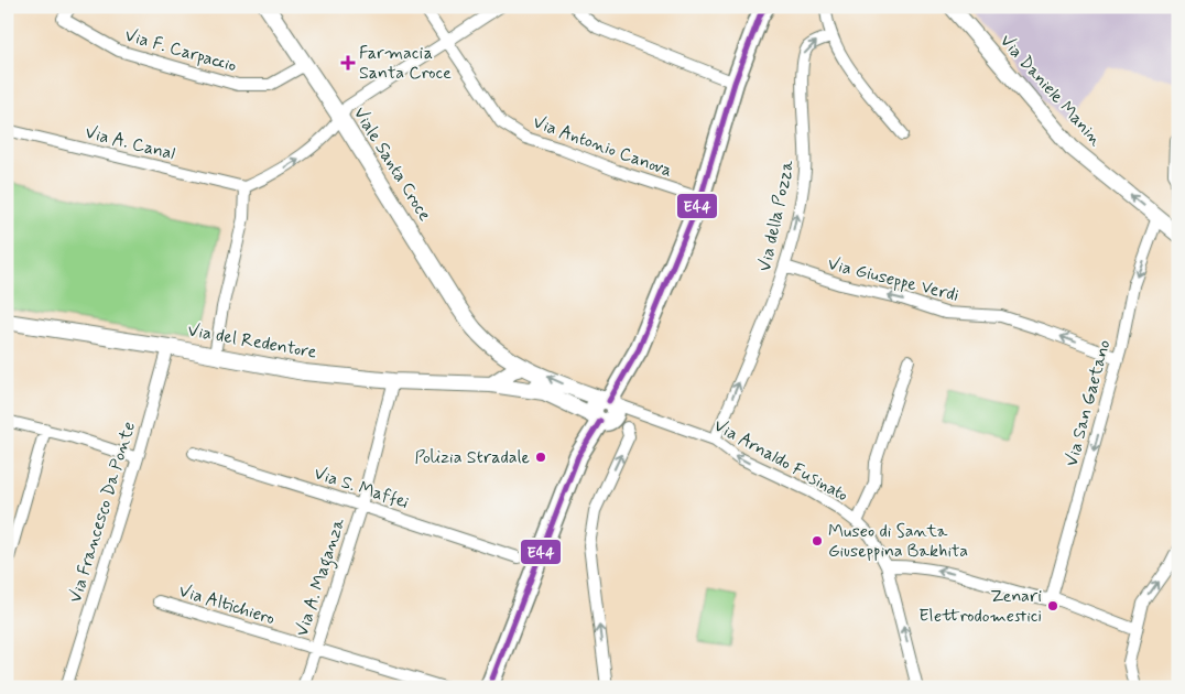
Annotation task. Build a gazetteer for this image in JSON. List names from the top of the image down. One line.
{"streets":{"street":["Via F. Carpaccio","Via Daniele Manin","Via A. Canal","Via Antonio Canova","Viale Santa Croce","Via della Pozza","Via Giuseppe Verdi","Via del Redentore","Via San Gaetano","Via Arnaldo Fusinato","Via S. Maffei","Via Francesco Da Ponte","Via A. Maganza","Via Altichiero"]},"crossings":[["Via F. Carpaccio","Viale Santa Croce"],["Via Daniele Manin","Via San Gaetano"],["Viale Santa Croce","Via del Redentore"],["Viale Santa Croce","Via Arnaldo Fusinato"],["Via della Pozza","Via Giuseppe Verdi"],["Via della Pozza","Via Arnaldo Fusinato"],["Via Giuseppe Verdi","Via San Gaetano"],["Via del Redentore","Via Francesco Da Ponte"],["Via del Redentore","Via A. Maganza"],["Via S. Maffei","Via A. Maganza"],["Via A. Maganza","Via Altichiero"]],"one_way":["Via Daniele Manin","Via della Pozza","Via Giuseppe Verdi","Via San Gaetano","Via Arnaldo Fusinato"],"places":{"health":["Farmacia Santa Croce"],"other":["Polizia Stradale","Museo di Santa Giuseppina Bakhita","Zenari Elettrodomestici"]},"lines":["transit line E44"]}
